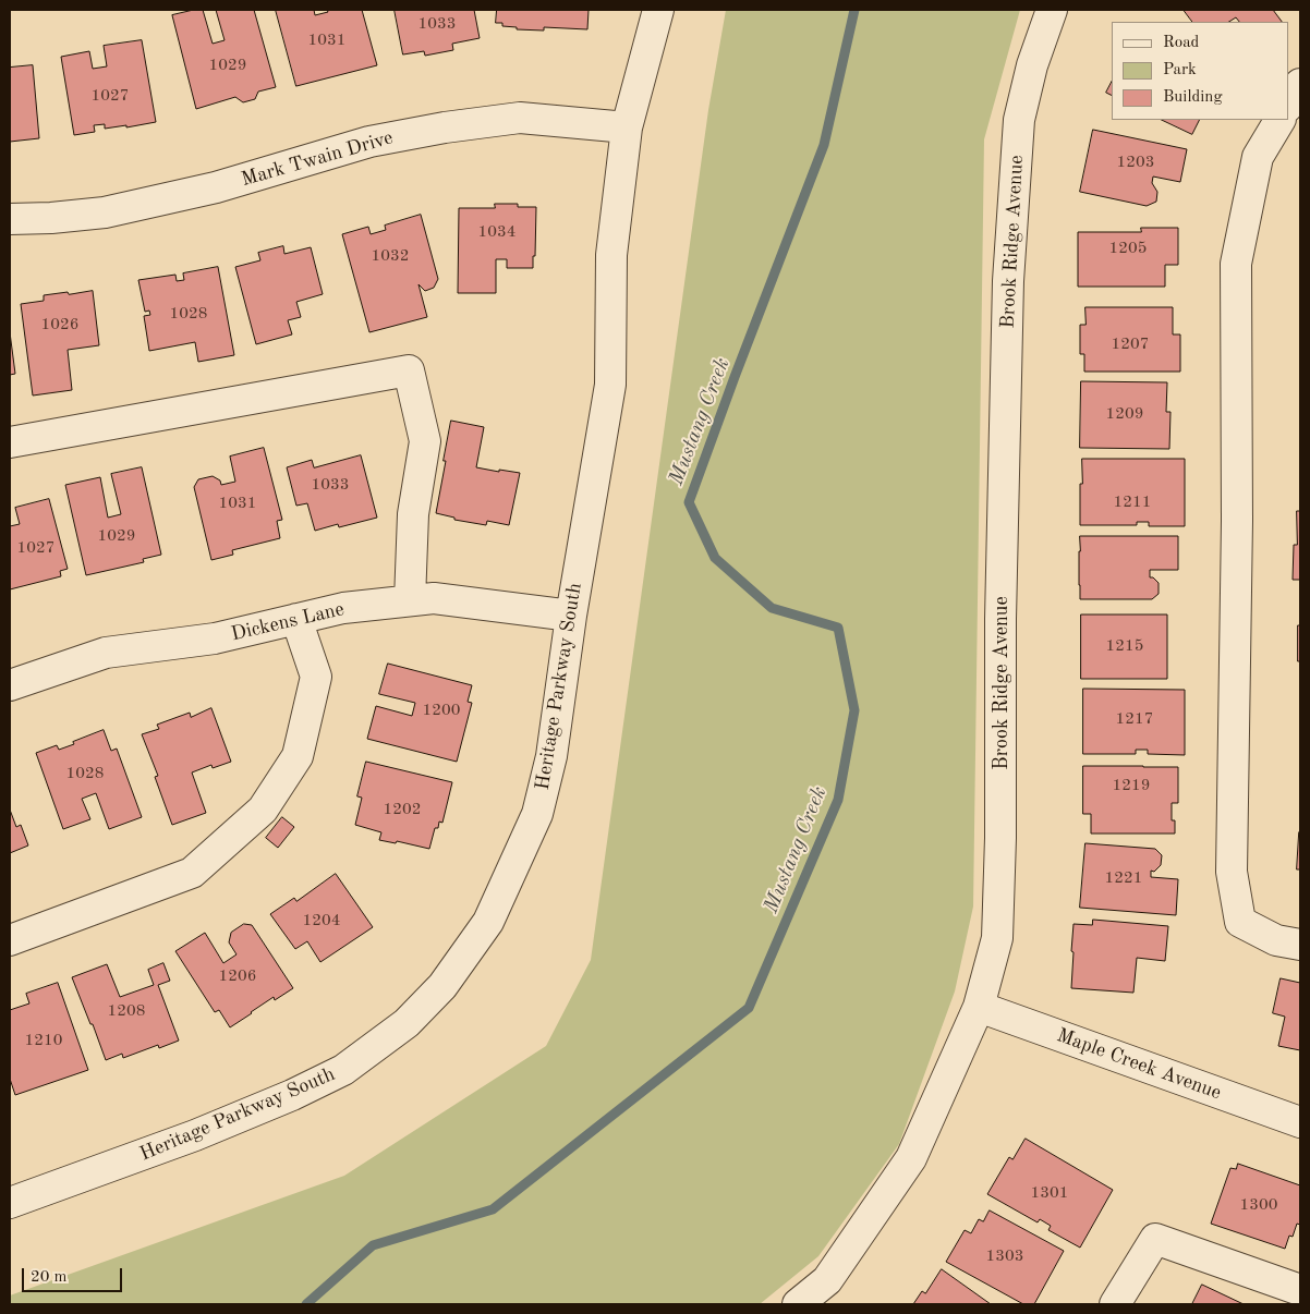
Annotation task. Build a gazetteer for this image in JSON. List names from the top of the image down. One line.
{"streets":{"street":["Mark Twain Drive","Brook Ridge Avenue","Dickens Lane","Heritage Parkway South","Maple Creek Avenue"]},"crossings":[["Mark Twain Drive","Heritage Parkway South"],["Brook Ridge Avenue","Maple Creek Avenue"],["Dickens Lane","Heritage Parkway South"]],"water":["Mustang Creek"],"house_numbers":["1033","1031","1029","1027","1203","1034","1205","1032","1028","1026","1207","1209","1033","1211","1031","1029","1027","1215","1200","1217","1028","1219","1202","1221","1204","1206","1208","1210","1301","1300","1303"],"legend":["Road","Park","Building"],"scale_bar":"20 m"}
